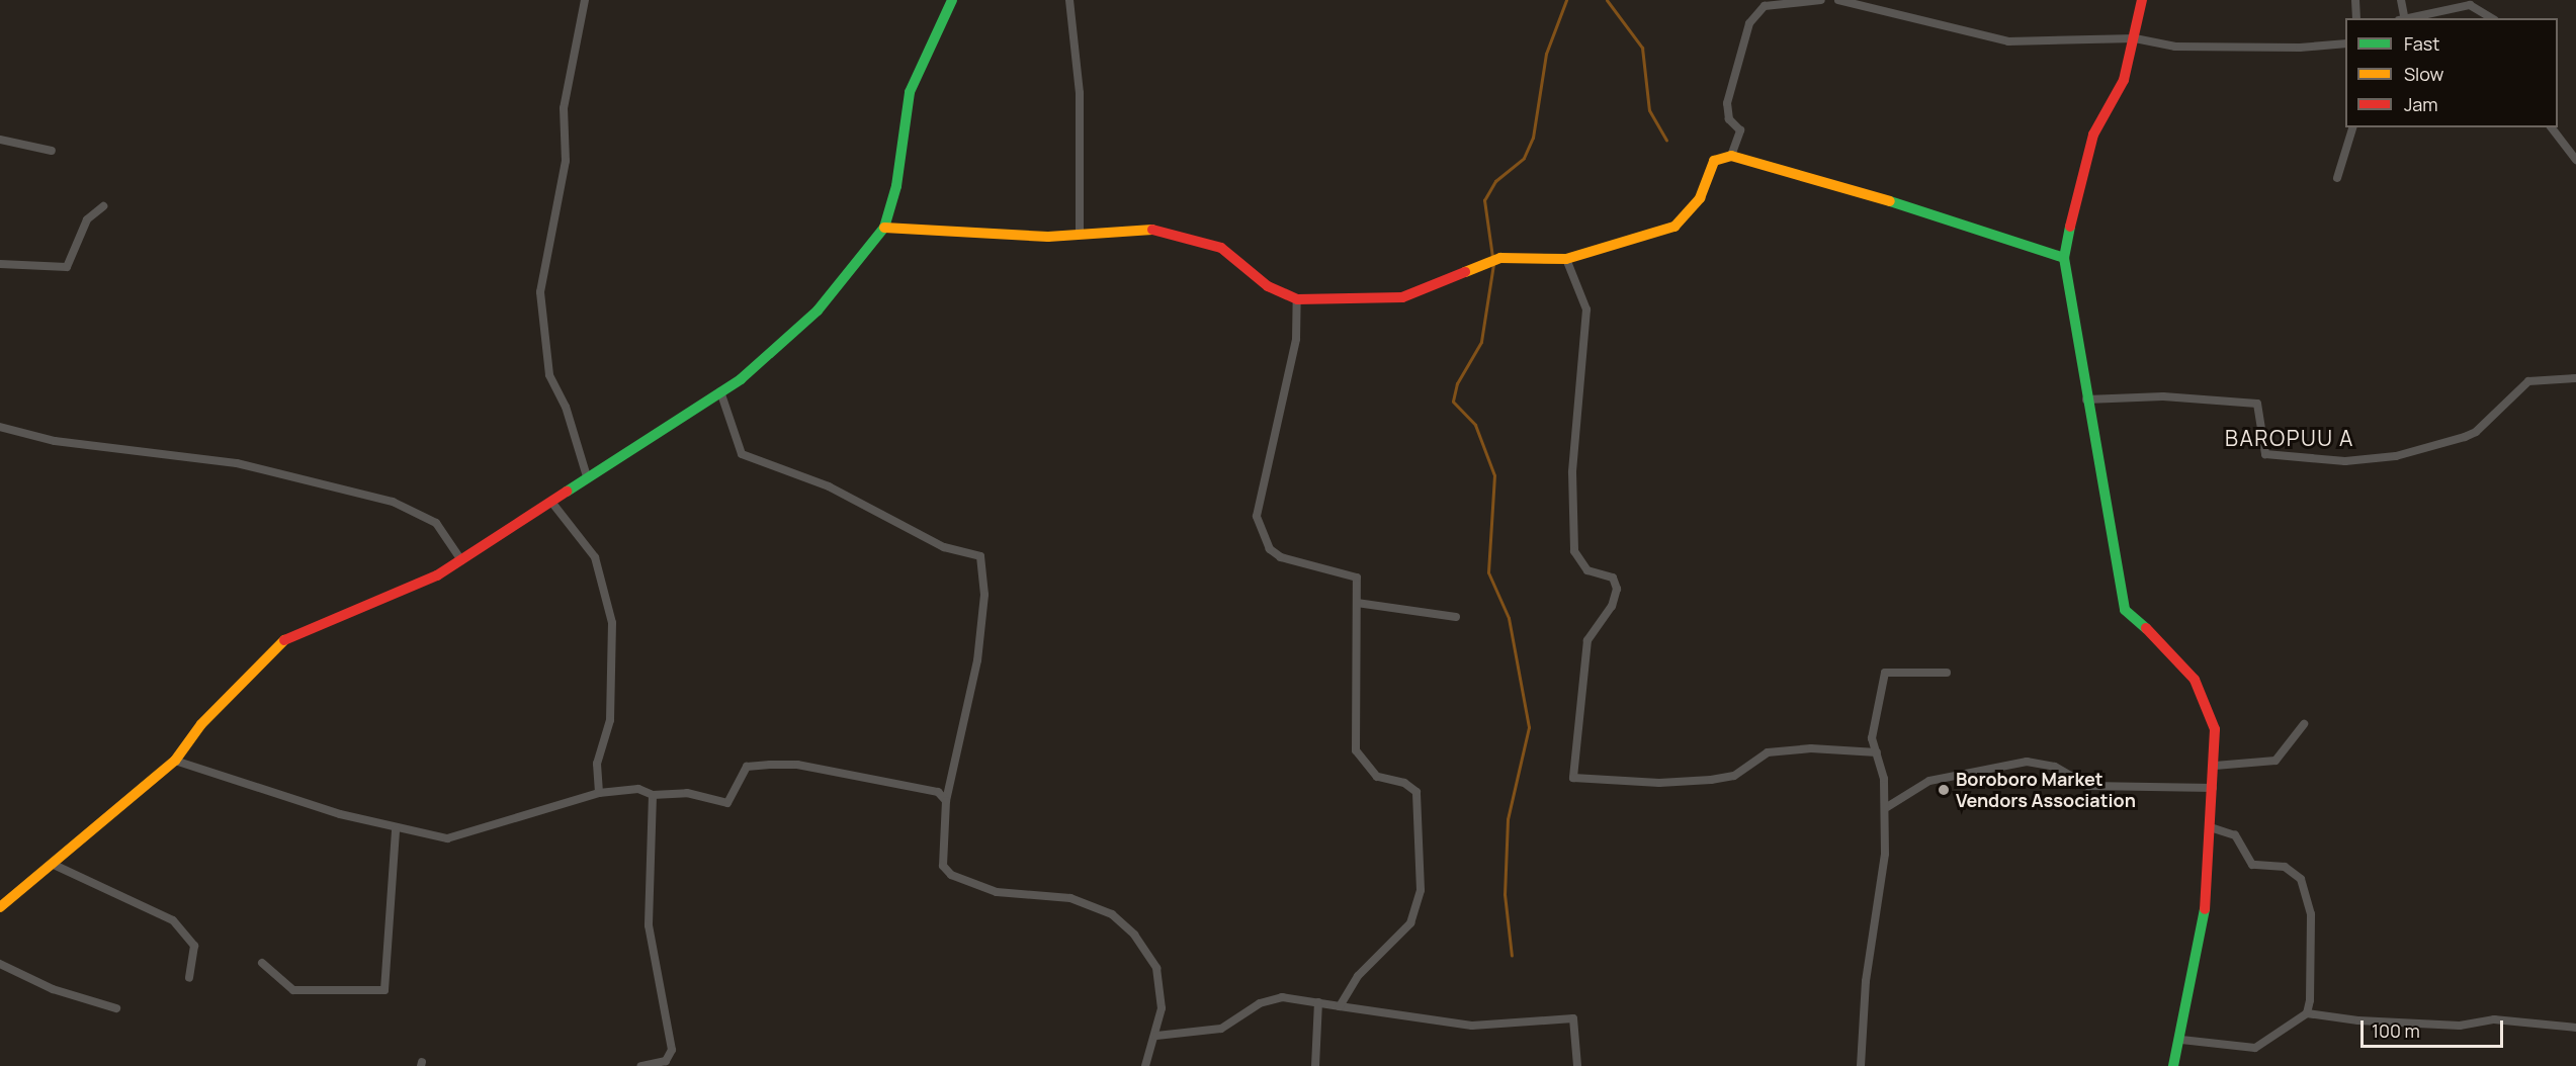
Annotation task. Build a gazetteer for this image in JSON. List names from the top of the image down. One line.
{"districts":["BAROPUU A"],"places":["Boroboro Market Vendors Association"],"legend":["Fast","Slow","Jam"],"scale_bar":"100 m"}
